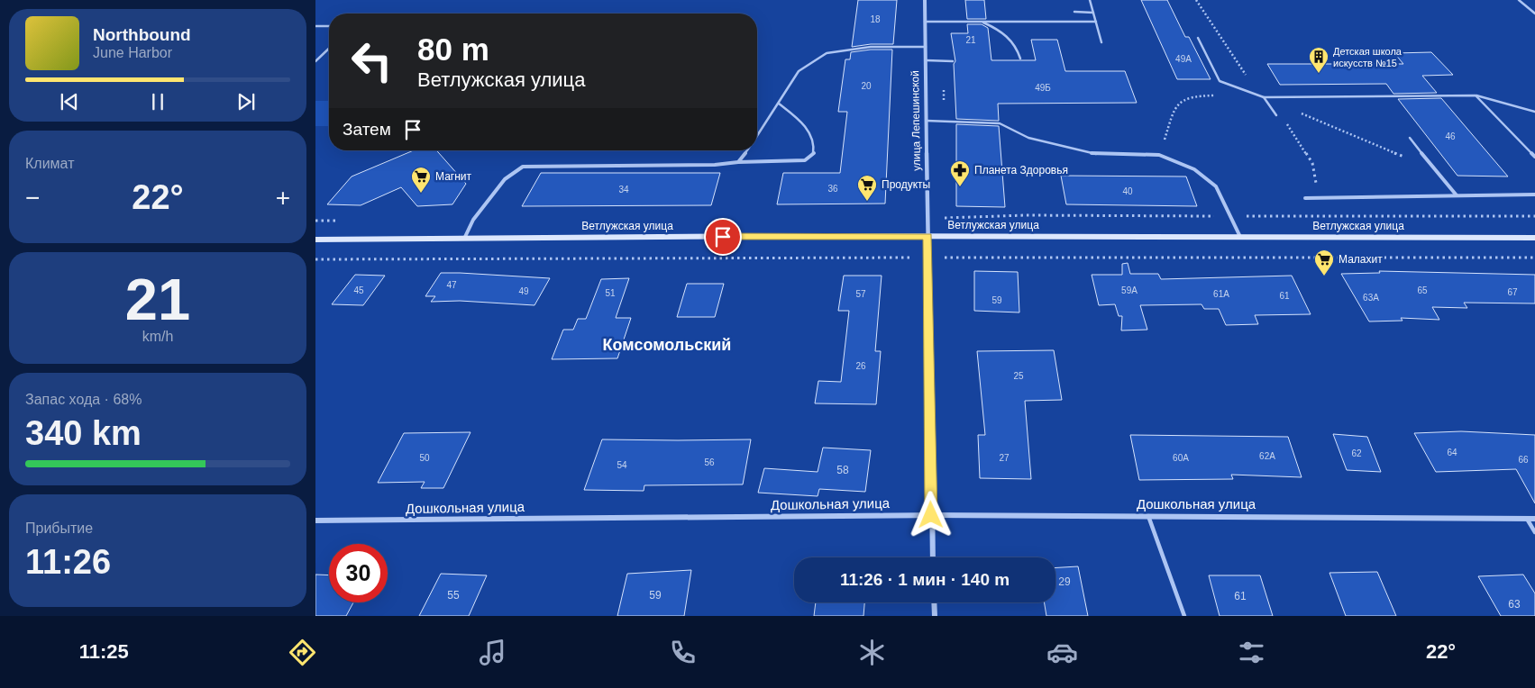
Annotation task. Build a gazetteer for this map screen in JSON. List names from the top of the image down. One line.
{"streets":{"main road":["Ветлужская улица"],"street":["улица Лепешинской","Дошкольная улица"]},"crossings":[["улица Лепешинской","Ветлужская улица"],["улица Лепешинской","Дошкольная улица"]],"districts":["Комсомольский"],"places":{"building":["Детская школа искусств №15"],"pharmacy":["Планета Здоровья"],"supermarket":["Магнит","Продукты","Малахит"]},"house_numbers":["18","21","49А","20","49Б","46","36","34","40","47","45","59А","65","49","67","51","57","61А","61","63А","59","26","25","64","62","62А","50","27","60А","66","56","54","58","29","55","59","61","63"],"page":{"turn":["80 m","Ветлужская улица"],"song":["Northbound","June Harbor"],"then":"Затем","tile":["Климат",["21","km/h"],["Запас хода · 68%","340 km"],["Прибытие","11:26"]],"heat":["−","22°","+"],"limit":"30","trip":"11:26 · 1 мин · 140 m","tabs":["11:25","22°"]}}
